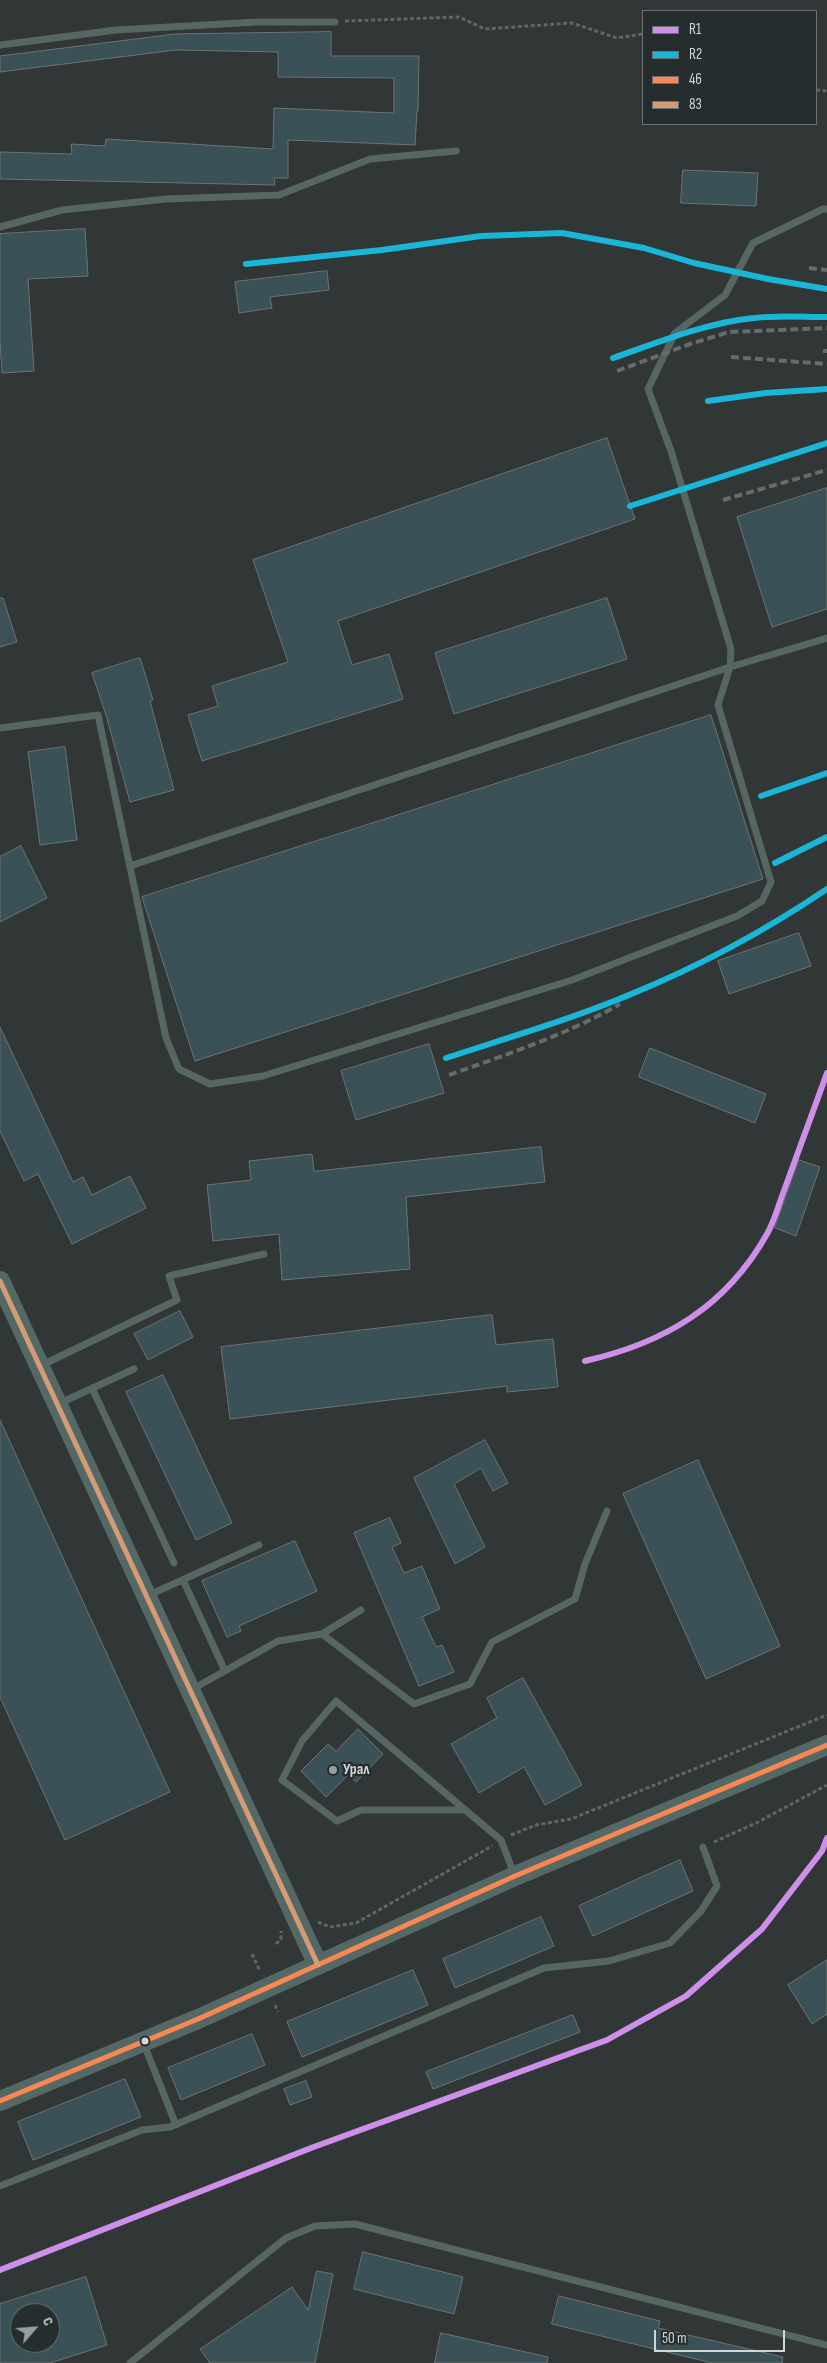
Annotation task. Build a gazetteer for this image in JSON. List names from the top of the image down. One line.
{"places":["Урал"],"lines":["transit line R2","transit line R1","transit line 83","transit line 46"],"legend":["R1","R2","46","83"],"scale_bar":"50 m","north":"top right"}
